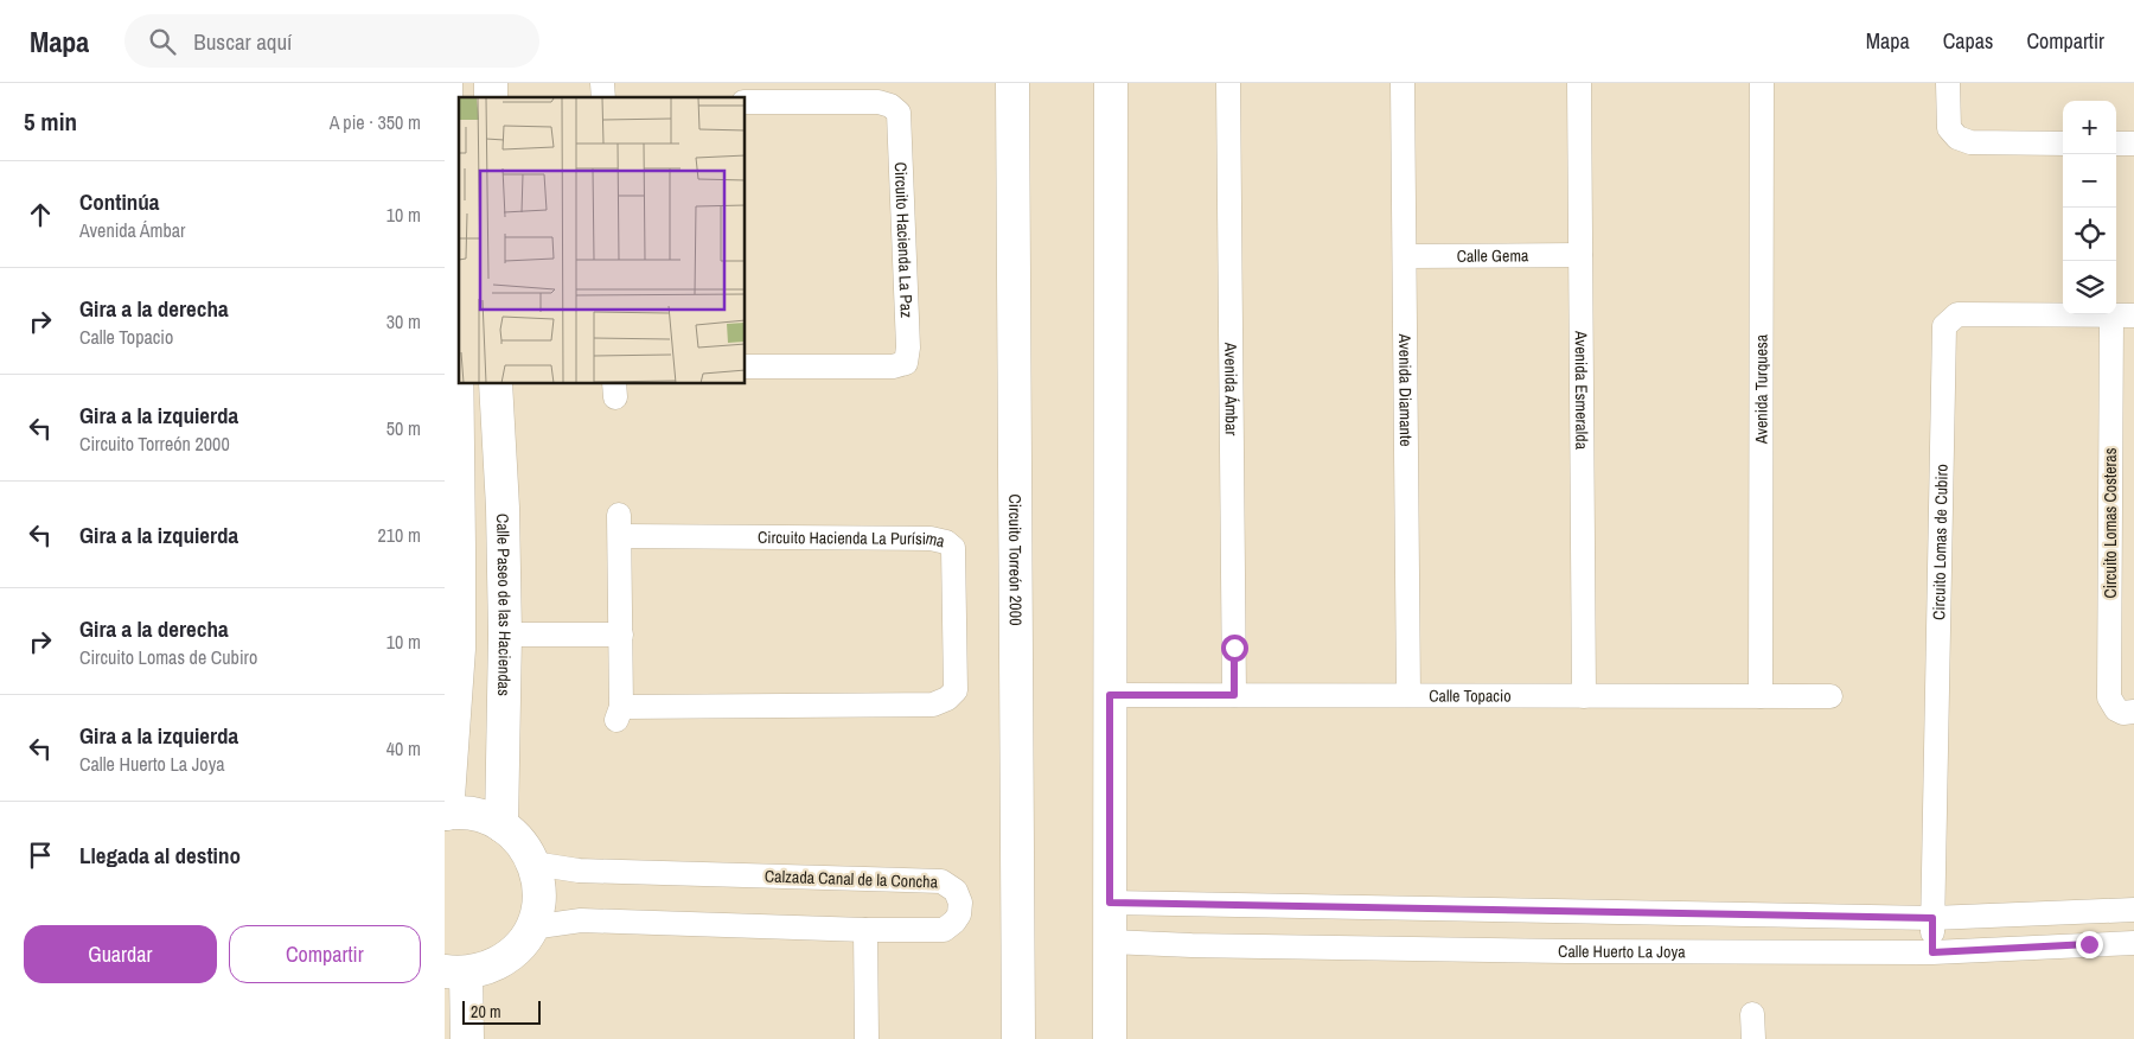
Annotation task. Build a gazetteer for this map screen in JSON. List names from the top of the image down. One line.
{"streets":{"main road":["Circuito Torreón 2000","Calle Paseo de las Haciendas"],"street":["Circuito Hacienda La Paz","Calle Gema","Avenida Ámbar","Avenida Diamante","Avenida Esmeralda","Avenida Turquesa","Circuito Lomas Costeras","Circuito Hacienda La Purísima","Circuito Lomas de Cubiro","Calle Topacio","Calzada Canal de la Concha","Calle Huerto La Joya"]},"crossings":[["Calle Gema","Avenida Diamante"],["Calle Gema","Avenida Esmeralda"],["Avenida Ámbar","Calle Topacio"],["Avenida Diamante","Calle Topacio"],["Avenida Esmeralda","Calle Topacio"],["Avenida Turquesa","Calle Topacio"],["Circuito Lomas Costeras","Circuito Lomas de Cubiro"],["Circuito Lomas de Cubiro","Calle Huerto La Joya"]],"scale_bar":"20 m","page":{"header":"Mapa","search":"Buscar aquí","nav":["Mapa","Capas","Compartir"],"heading":["5 min","A pie · 350 m"],"map_buttons":["+","−"],"list":[["Continúa","Avenida Ámbar","10 m"],["Gira a la derecha","Calle Topacio","30 m"],["Gira a la izquierda","Circuito Torreón 2000","50 m"],["Gira a la izquierda","210 m"],["Gira a la derecha","Circuito Lomas de Cubiro","10 m"],["Gira a la izquierda","Calle Huerto La Joya","40 m"],"Llegada al destino"],"buttons":["Guardar","Compartir"],"scale":"20 m"}}
